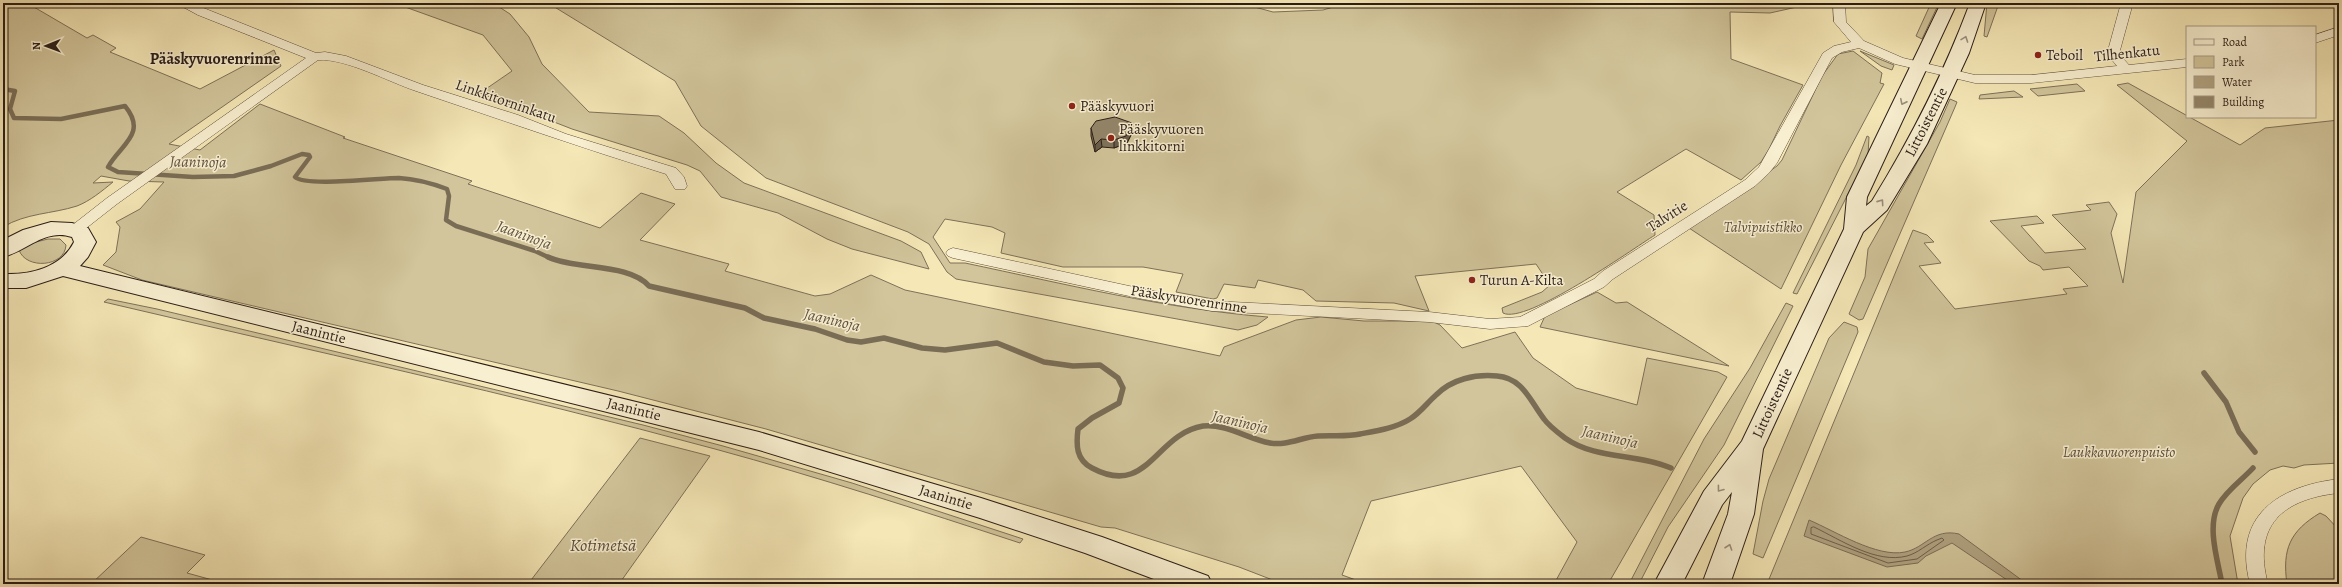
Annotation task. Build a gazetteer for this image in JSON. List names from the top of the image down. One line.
{"streets":{"main road":["Littoistentie","Jaanintie"],"street":["Tilhenkatu","Linkkitorninkatu","Talvitie","Pääskyvuorenrinne"]},"crossings":[["Tilhenkatu","Littoistentie"],["Talvitie","Pääskyvuorenrinne"]],"districts":["Pääskyvuorenrinne"],"water":["Jaaninoja"],"parks":["Talvipuistikko","Laukkavuorenpuisto","Kotimetsä"],"places":["Teboil","Pääskyvuori","Pääskyvuoren linkkitorni","Turun A-Kilta"],"legend":["Road","Park","Water","Building"],"north":"left"}
